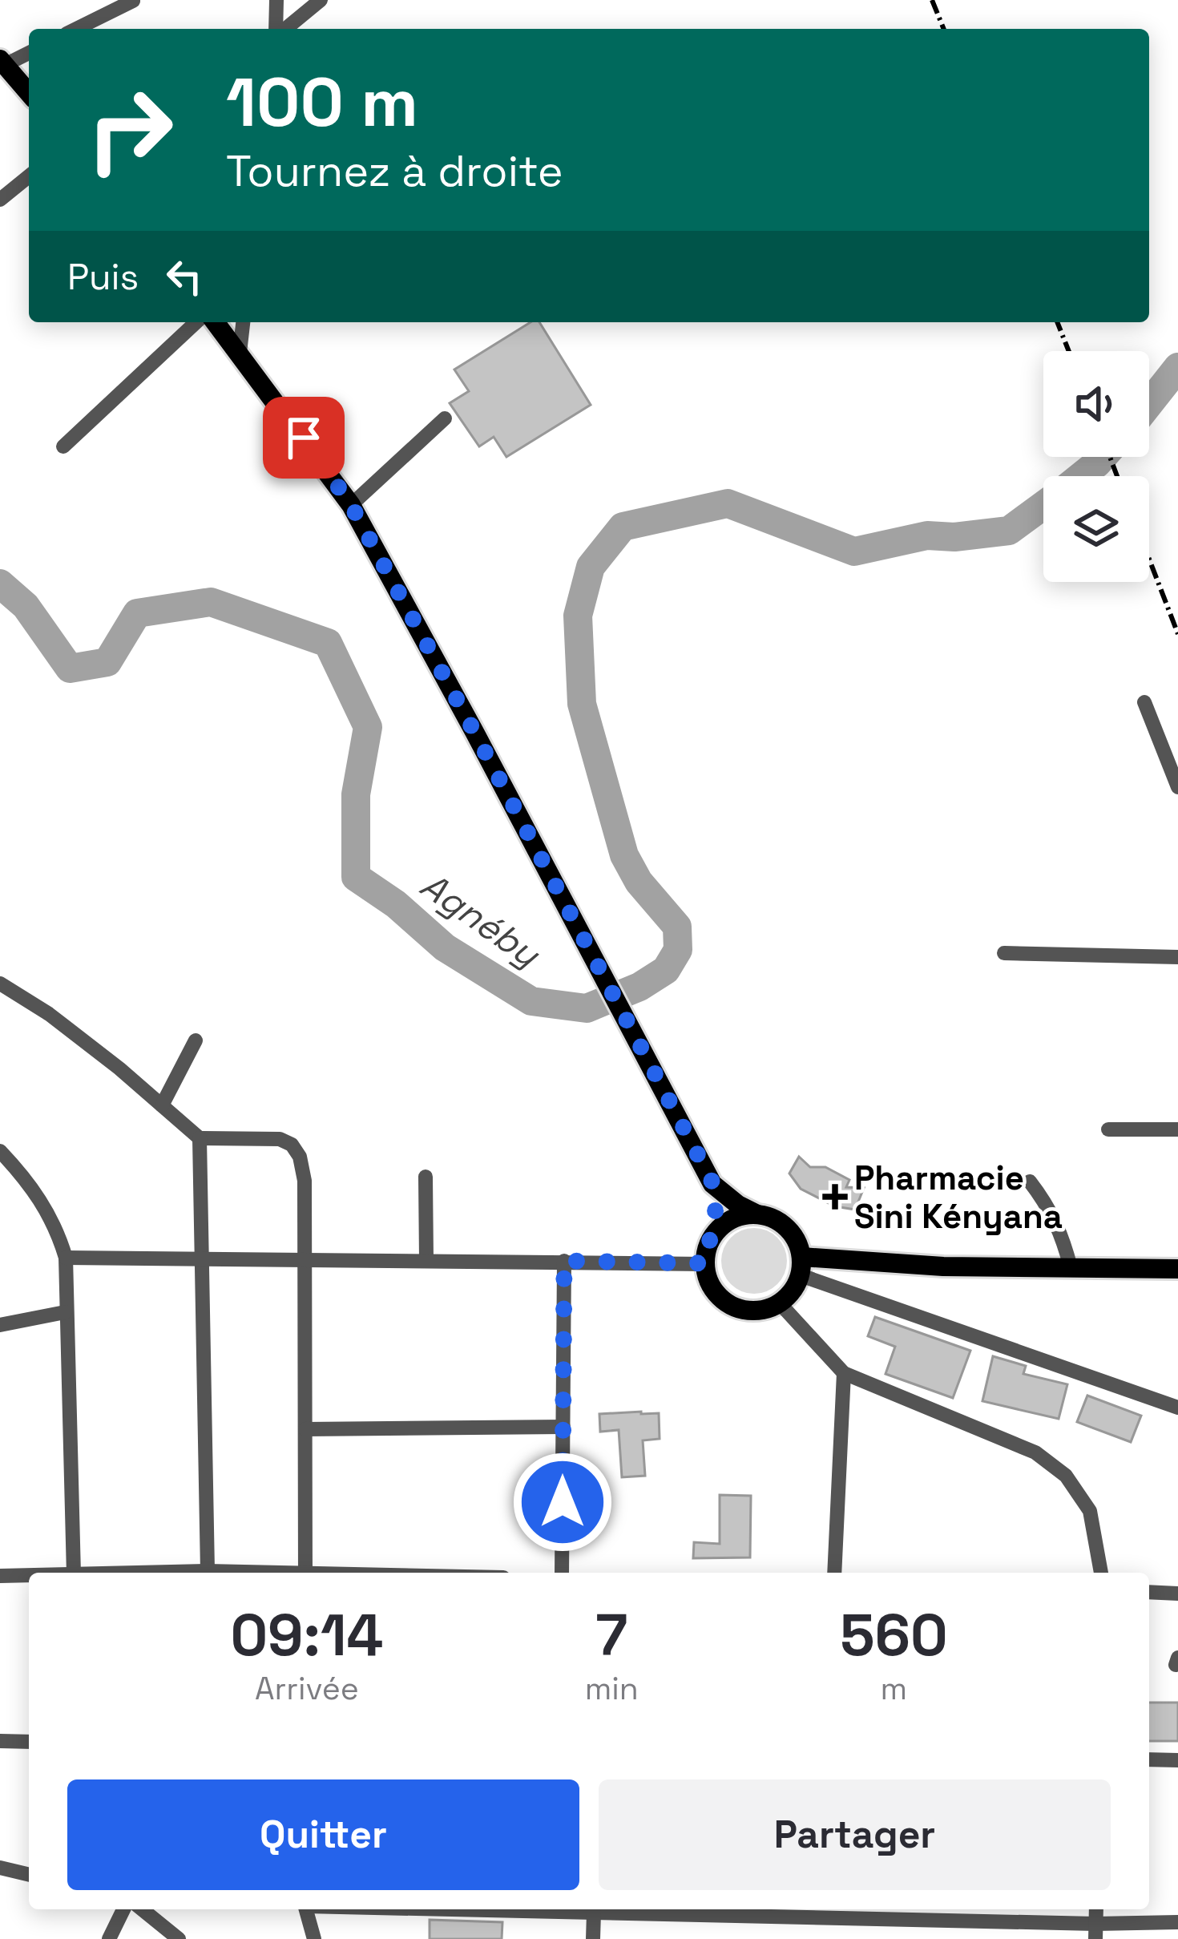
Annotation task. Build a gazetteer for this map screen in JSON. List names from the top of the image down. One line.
{"water":["Agnéby"],"places":{"health":["Pharmacie Sini Kényana"]},"page":{"turn":["100 m","Tournez à droite"],"then":"Puis","eta":["09:14","Arrivée","7","min","560","m"],"buttons":["Quitter","Partager"]}}
